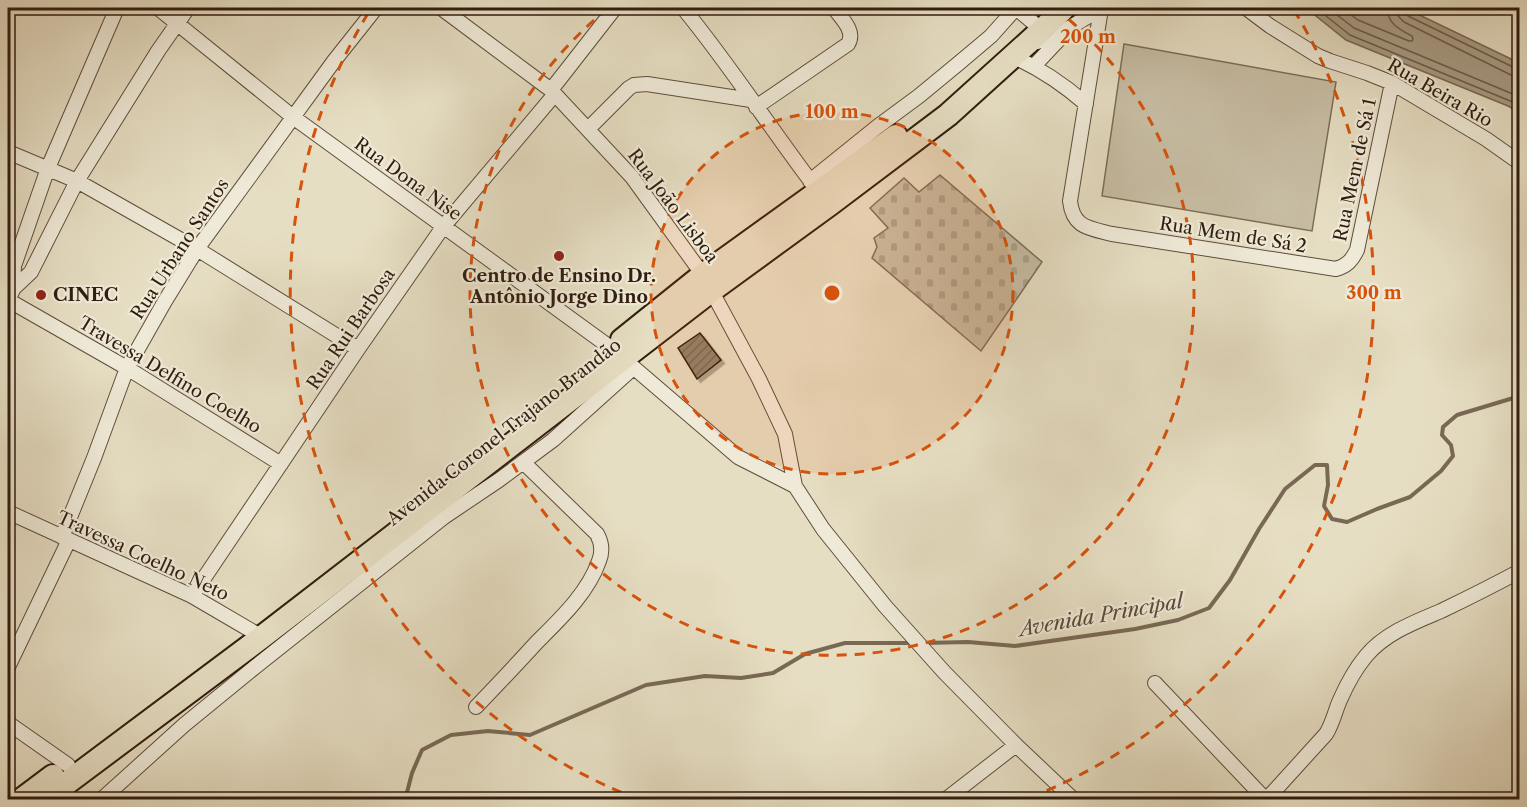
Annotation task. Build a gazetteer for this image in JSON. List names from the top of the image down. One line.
{"streets":{"main road":["Avenida Coronel Trajano Brandão"],"street":["Rua Beira Rio","Rua Mem de Sá 1","Rua Dona Nise","Rua João Lisboa","Rua Mem de Sá 2","Rua Urbano Santos","Rua Rui Barbosa","Travessa Delfino Coelho","Travessa Coelho Neto"]},"crossings":[["Rua Beira Rio","Rua Mem de Sá 1"],["Rua Mem de Sá 1","Rua Mem de Sá 2"],["Rua Dona Nise","Rua Urbano Santos"],["Rua Dona Nise","Rua Rui Barbosa"],["Rua Dona Nise","Avenida Coronel Trajano Brandão"],["Rua João Lisboa","Rua Rui Barbosa"],["Rua João Lisboa","Avenida Coronel Trajano Brandão"],["Rua Urbano Santos","Travessa Delfino Coelho"],["Rua Urbano Santos","Travessa Coelho Neto"],["Rua Rui Barbosa","Travessa Delfino Coelho"],["Rua Rui Barbosa","Travessa Coelho Neto"],["Avenida Coronel Trajano Brandão","Travessa Coelho Neto"]],"water":["Avenida Principal"],"places":["Centro de Ensino Dr. Antônio Jorge Dino","CINEC"],"rings":["200 m","100 m","300 m"]}
